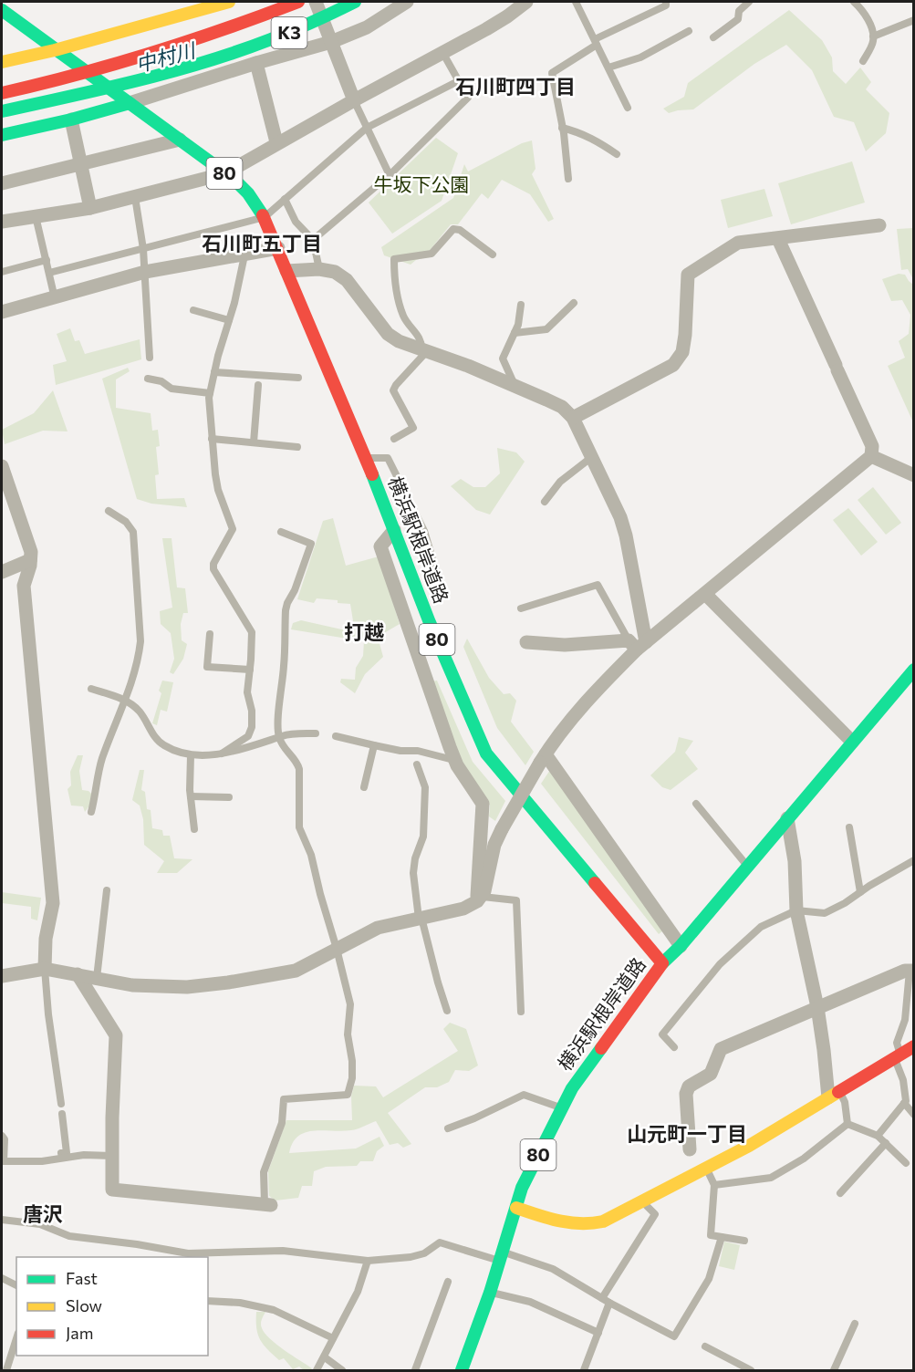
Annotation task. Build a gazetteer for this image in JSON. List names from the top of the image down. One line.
{"streets":{"main road":["K3","80","横浜駅根岸道路"]},"districts":["石川町四丁目","石川町五丁目","打越","山元町一丁目","唐沢"],"water":["中村川"],"parks":["牛坂下公園"],"legend":["Fast","Slow","Jam"]}
